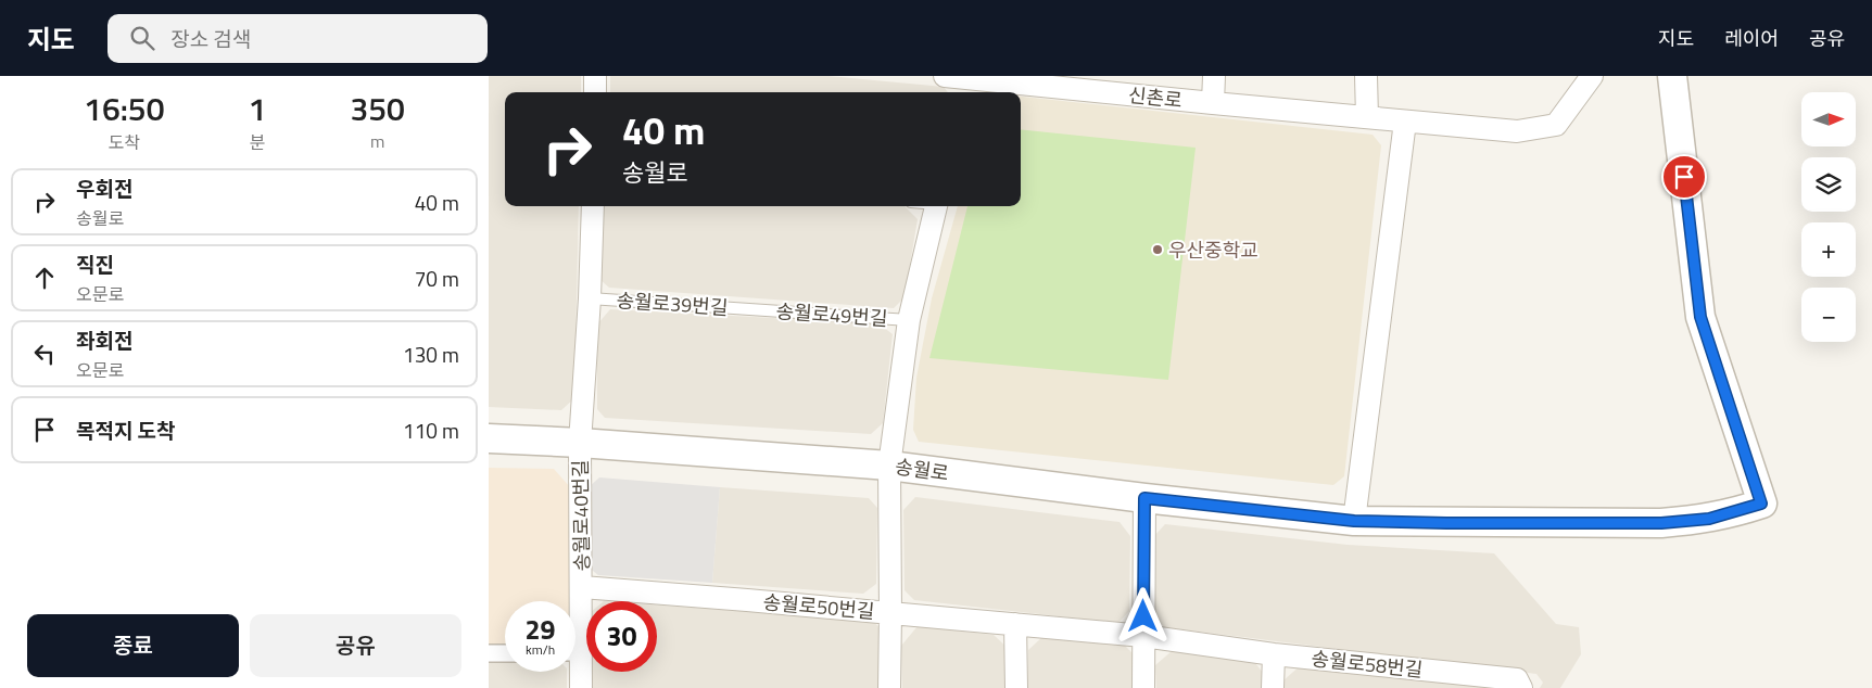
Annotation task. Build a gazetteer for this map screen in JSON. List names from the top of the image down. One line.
{"streets":{"street":["신촌로","송월로39번길","송월로49번길","송월로","송월로40번길","송월로50번길","송월로58번길"]},"crossings":[["송월로39번길","송월로49번길"],["송월로39번길","송월로"],["송월로39번길","송월로40번길"],["송월로49번길","송월로"],["송월로49번길","송월로50번길"],["송월로","송월로40번길"],["송월로","송월로50번길"],["송월로40번길","송월로50번길"],["송월로50번길","송월로58번길"]],"places":["우산중학교"],"north":"right","page":{"header":"지도","search":"장소 검색","nav":["지도","레이어","공유"],"eta":["16:50","도착","1","분","350","m"],"map_buttons":["+","−"],"turn":["40 m","송월로"],"list":[{"name":"우회전","note":"송월로","value":"40 m"},{"name":"직진","note":"오문로","value":"70 m"},{"name":"좌회전","note":"오문로","value":"130 m"},{"name":"목적지 도착","value":"110 m"}],"speed":"29 km/h","limit":"30","buttons":["종료","공유"]}}
